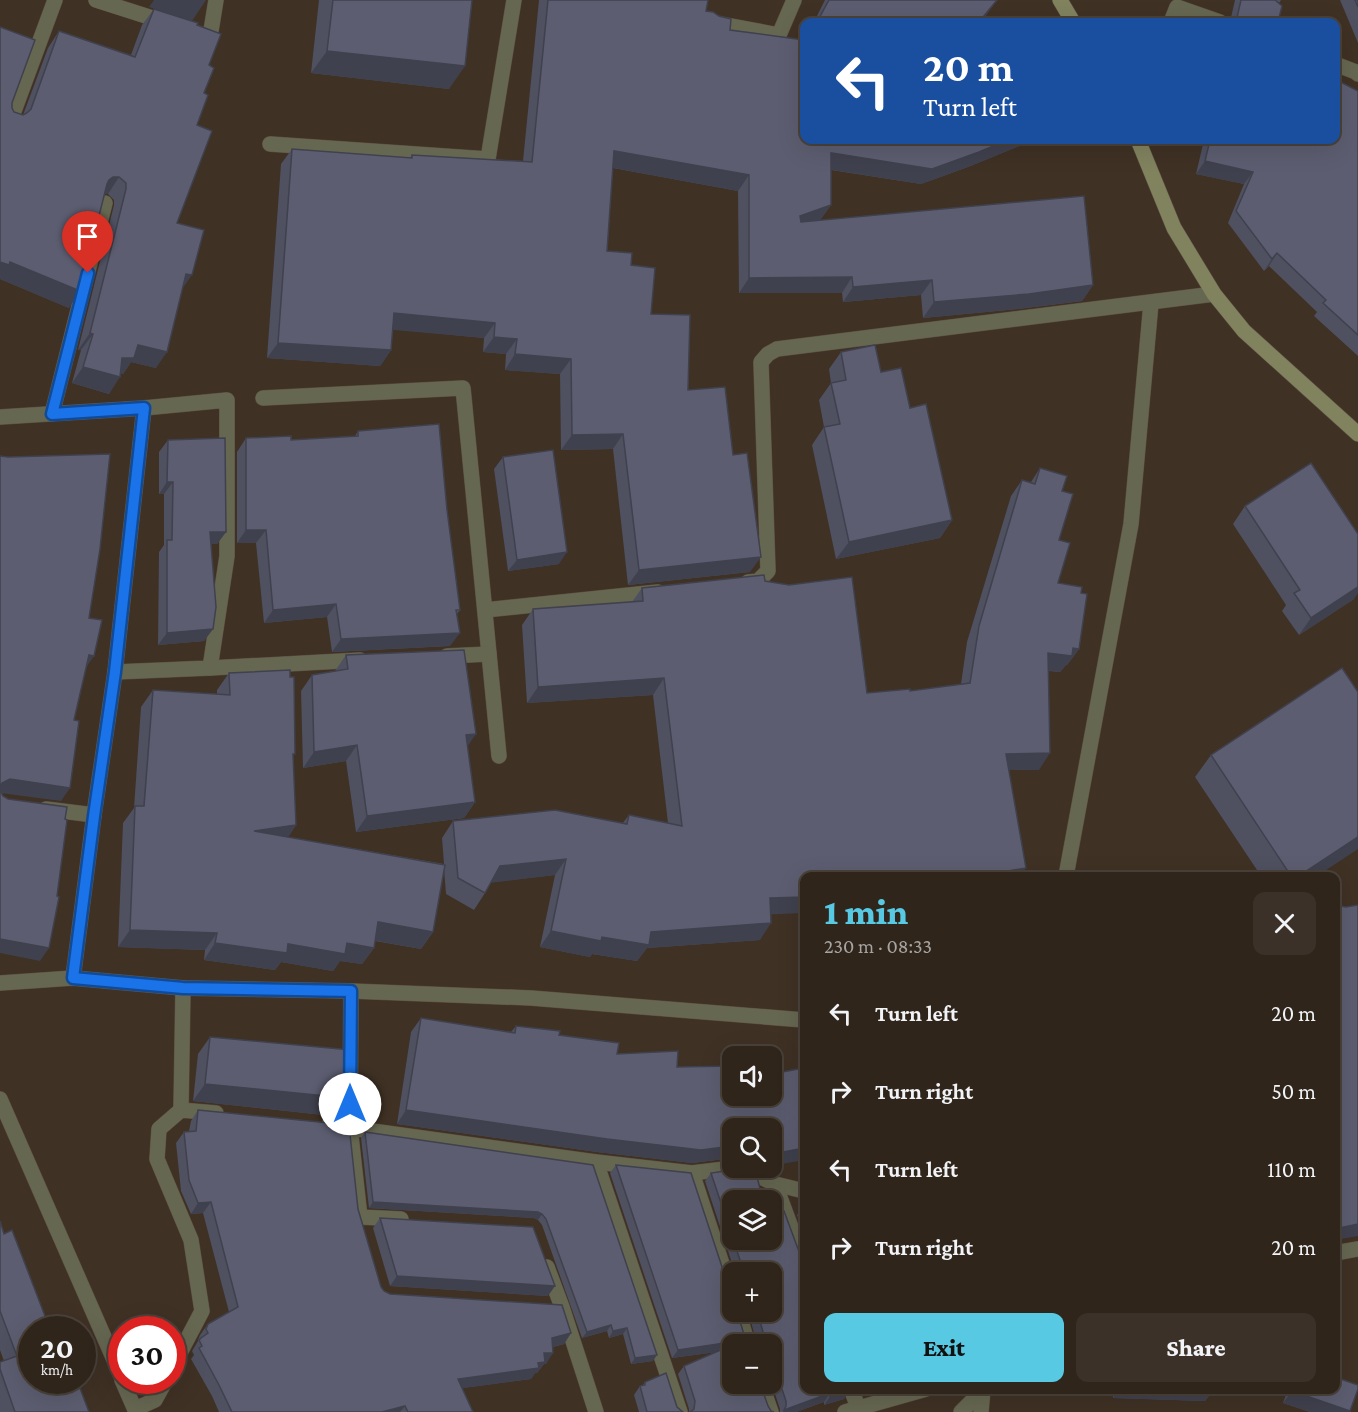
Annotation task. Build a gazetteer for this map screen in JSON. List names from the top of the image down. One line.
{"page":{"turn":["20 m","Turn left"],"heading":["1 min","230 m · 08:33"],"list":[{"name":"Turn left","value":"20 m"},{"name":"Turn right","value":"50 m"},{"name":"Turn left","value":"110 m"},{"name":"Turn right","value":"20 m"}],"map_buttons":["+","−"],"buttons":["Exit","Share"],"speed":"20 km/h","limit":"30"}}
